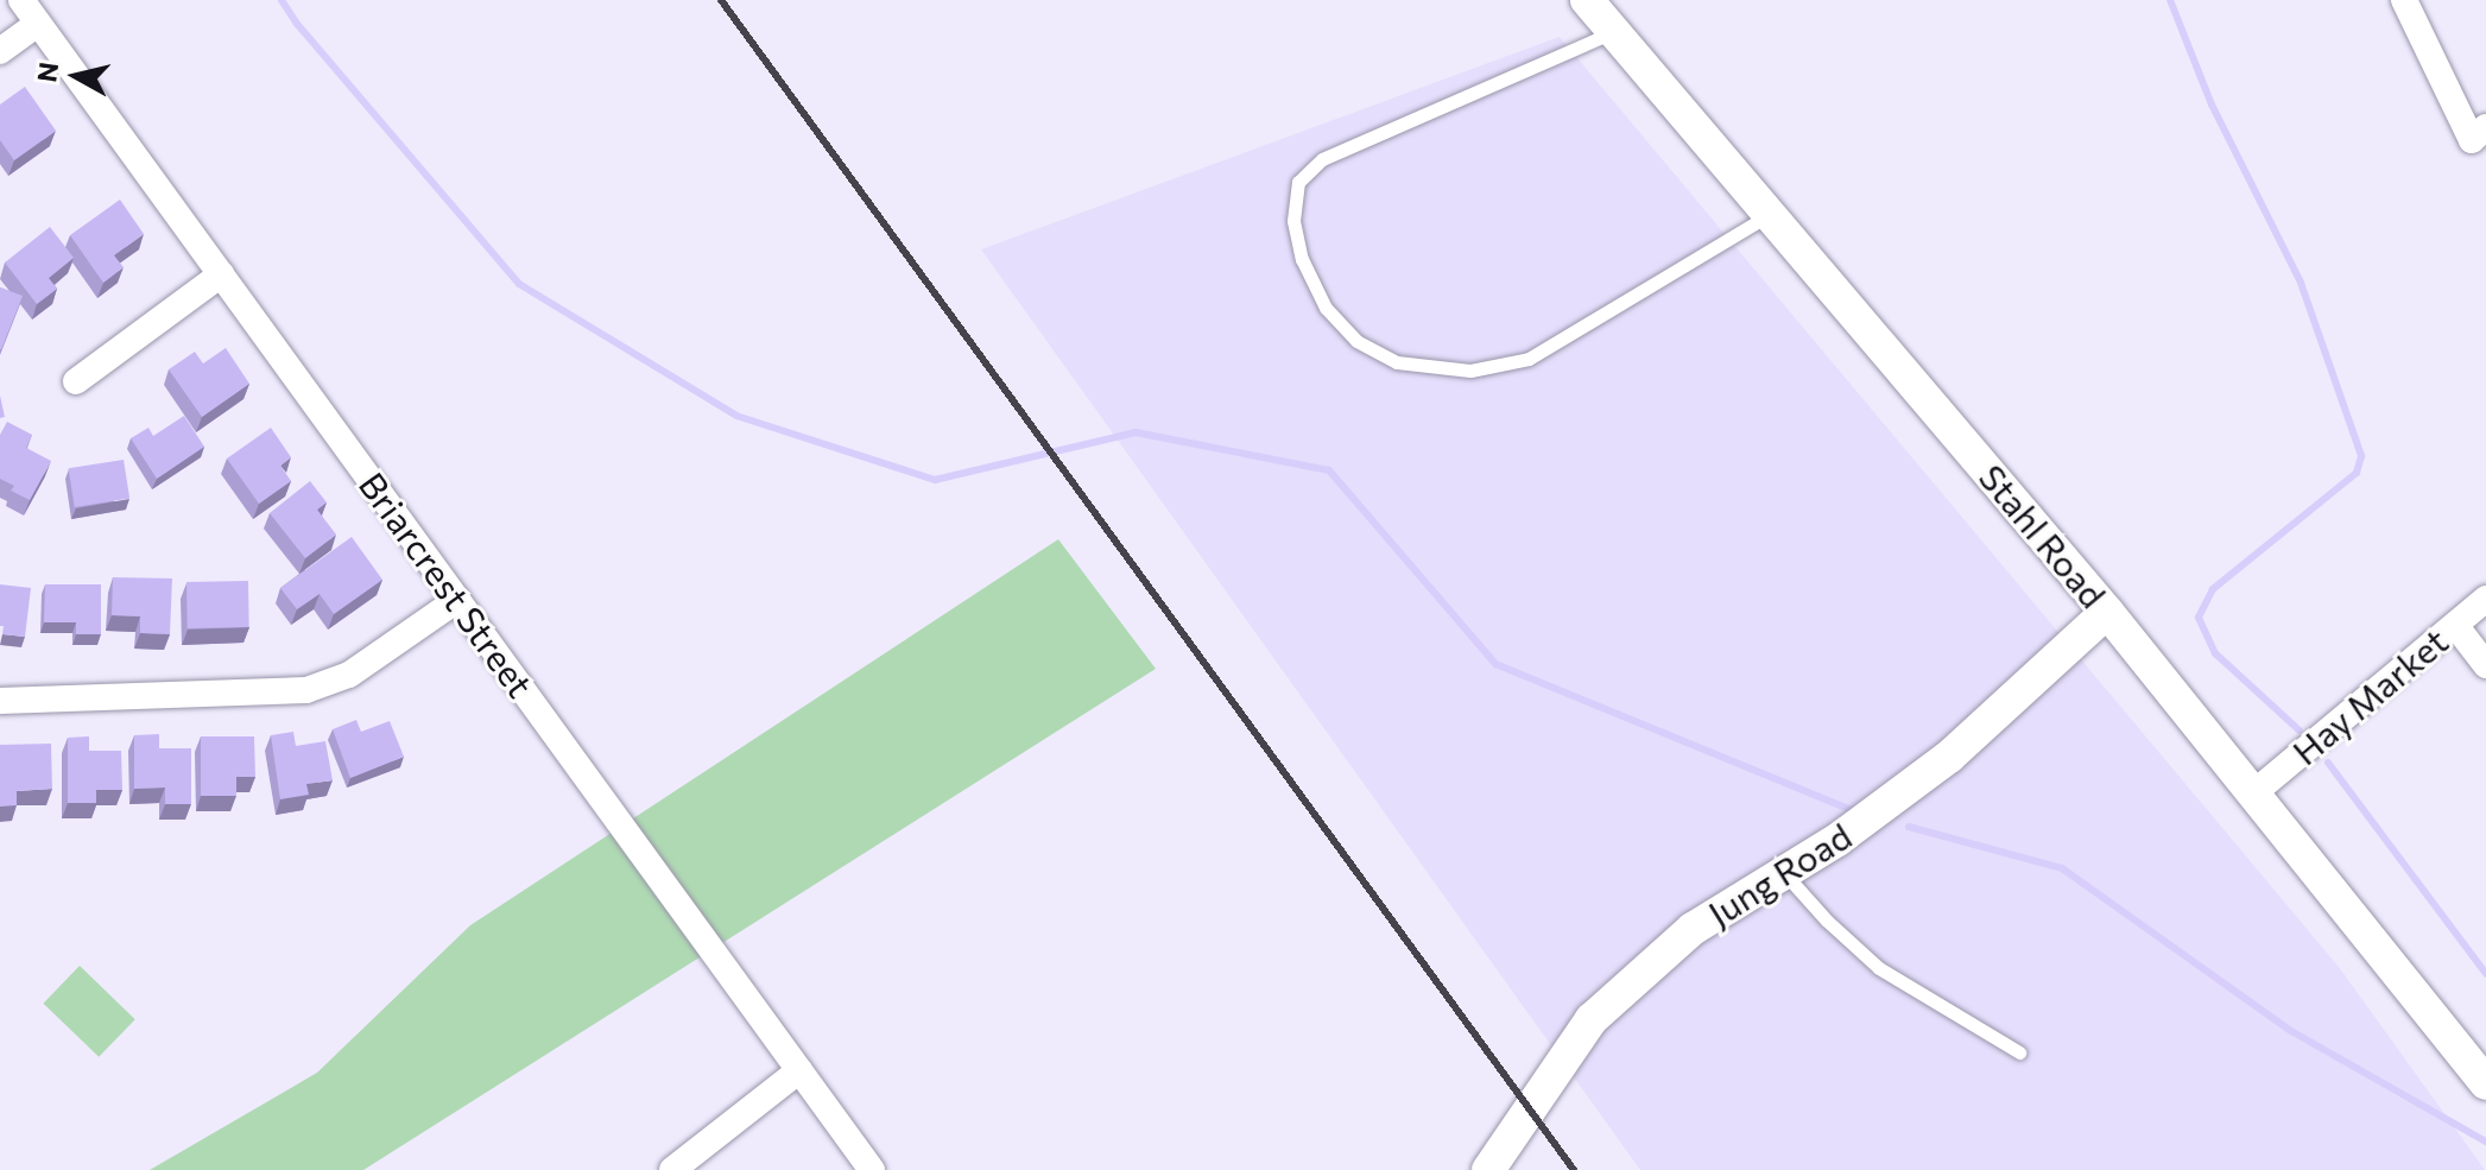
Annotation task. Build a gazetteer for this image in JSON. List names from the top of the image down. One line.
{"streets":{"street":["Stahl Road","Briarcrest Street","Hay Market","Jung Road"]},"crossings":[["Stahl Road","Hay Market"],["Stahl Road","Jung Road"]],"north":"left"}
